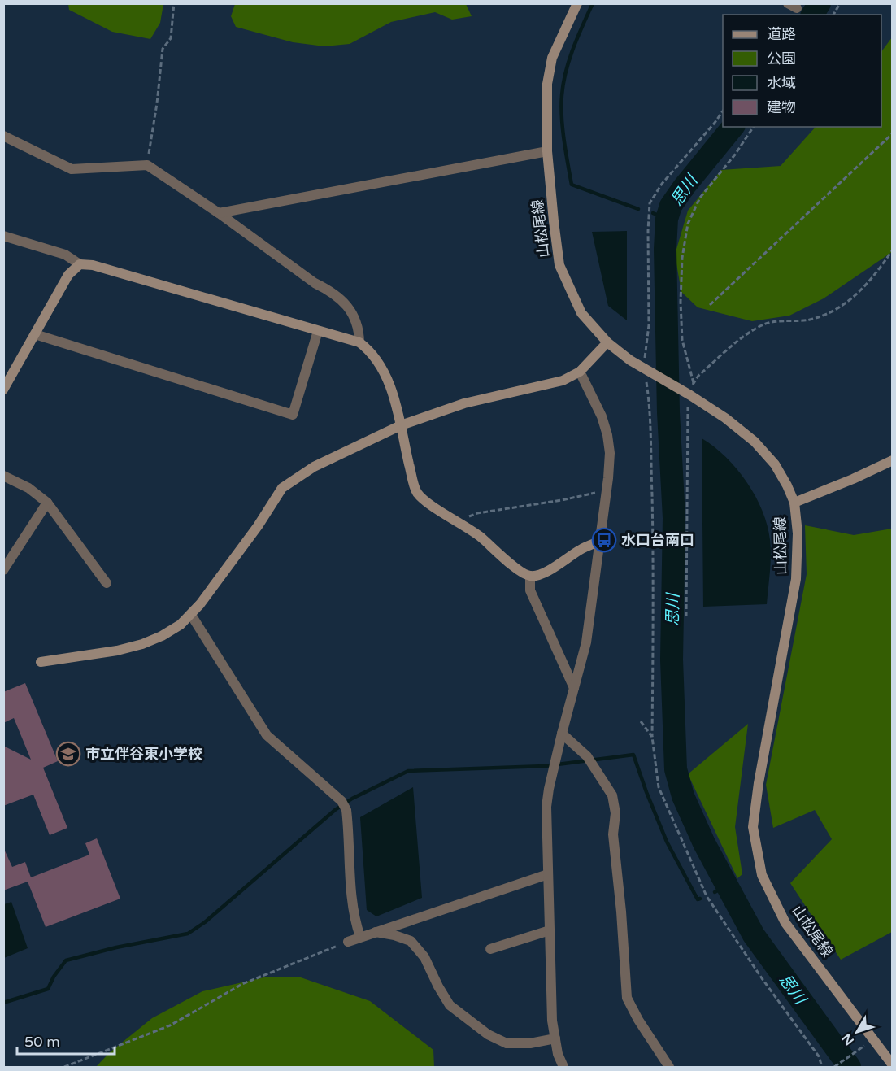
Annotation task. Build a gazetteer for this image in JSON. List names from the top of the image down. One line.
{"streets":{"street":["山松尾線"]},"water":["思川"],"places":{"bus stop":["水口台南口"],"school or university":["市立伴谷東小学校"]},"legend":["道路","公園","水域","建物"],"scale_bar":"50 m","north":"bottom left"}
